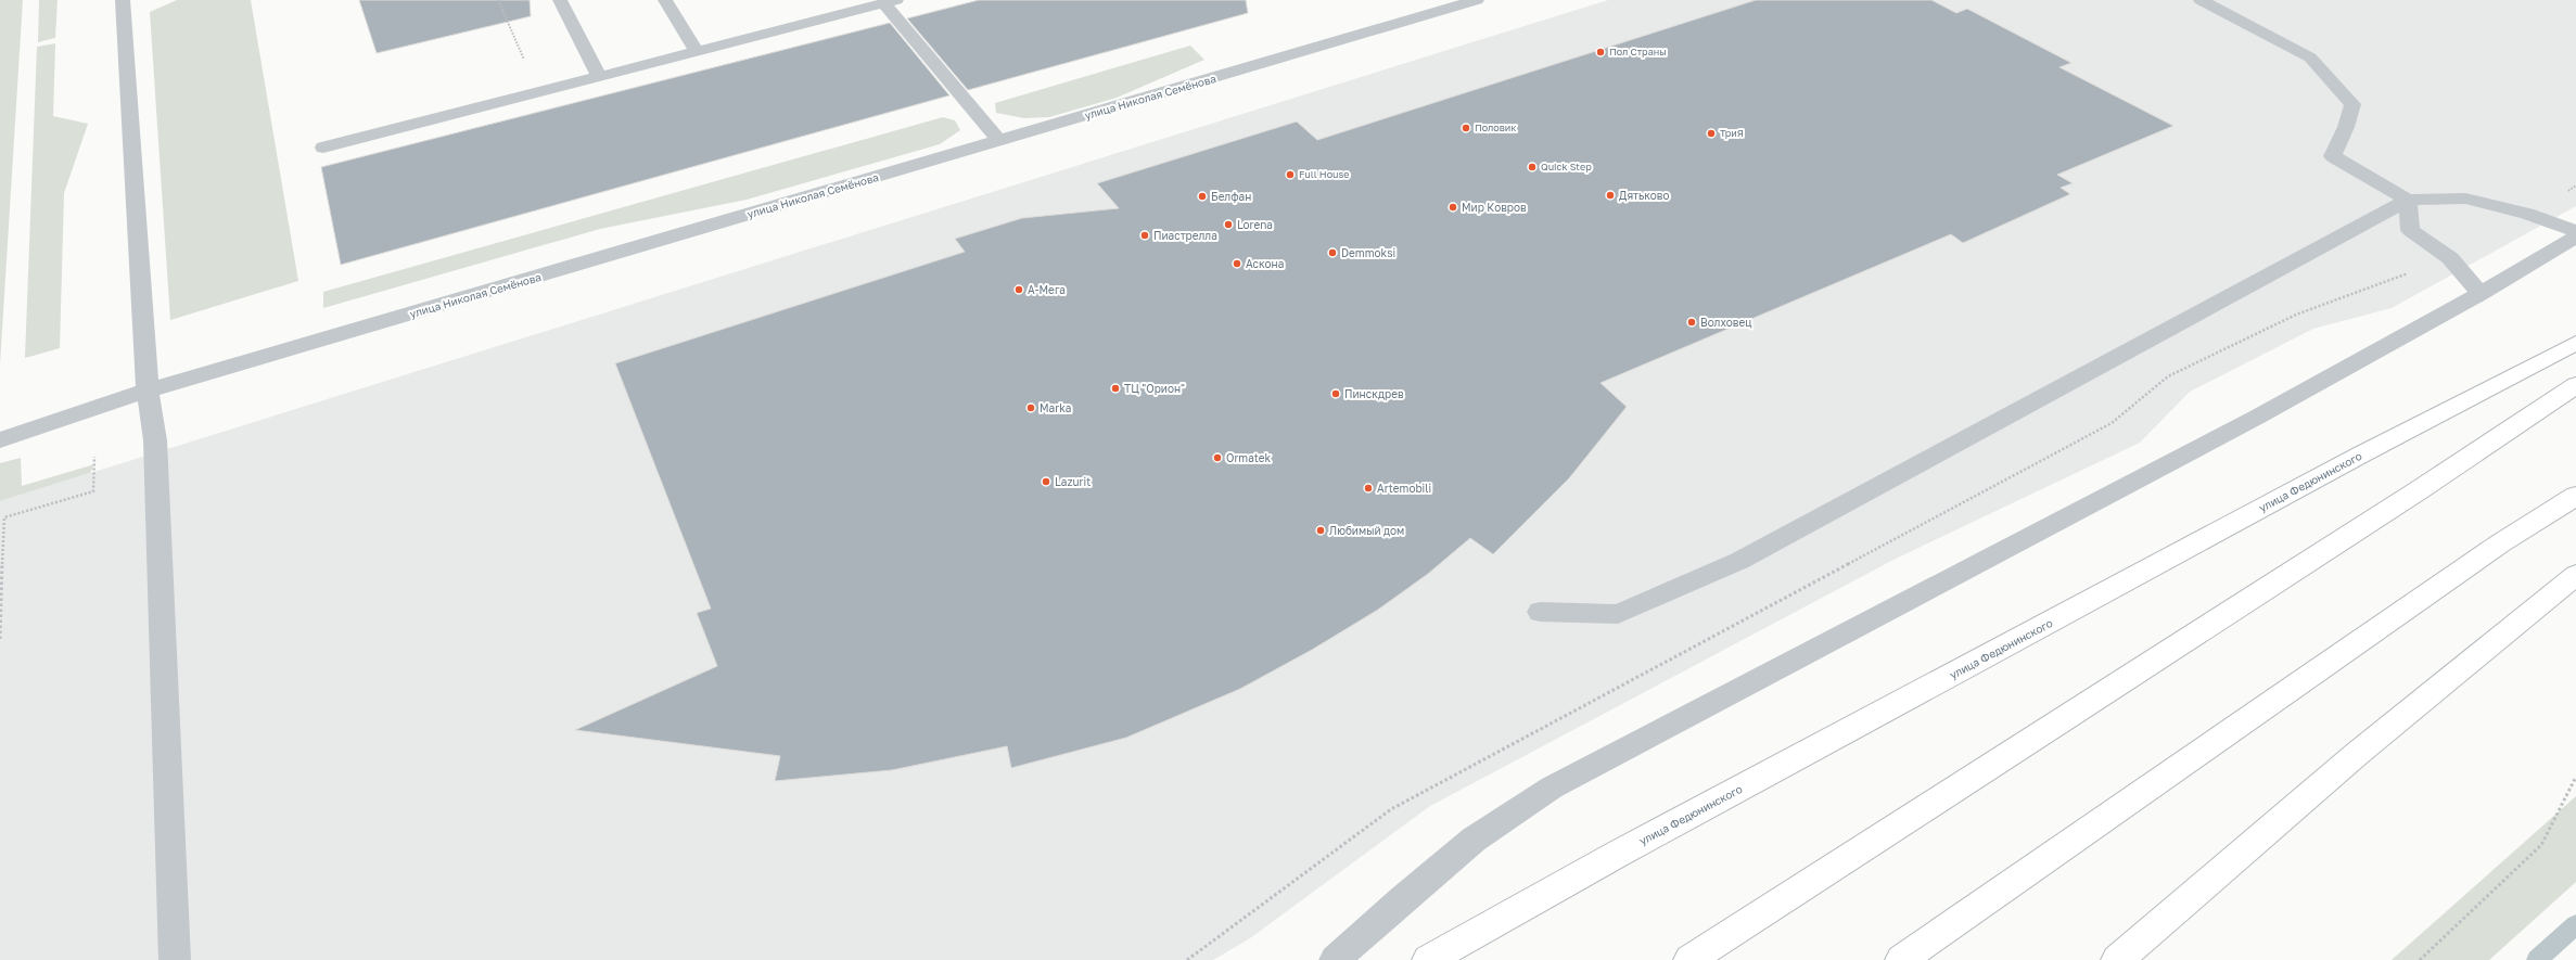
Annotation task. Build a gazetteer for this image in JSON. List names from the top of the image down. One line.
{"streets":{"main road":["улица Федюнинского"],"street":["улица Николая Семёнова"]},"places":["Пол Страны","Половик","ТриЯ","Quick Step","Full House","Дятьково","Белфан","Мир Ковров","Lorena","Пиастрелла","Demmoksi","Аскона","А-Мега","Волховец","ТЦ \"Орион\"","Пинскдрев","Marka","Ormatek","Lazurit","Artemobili","Любимый дом"]}
